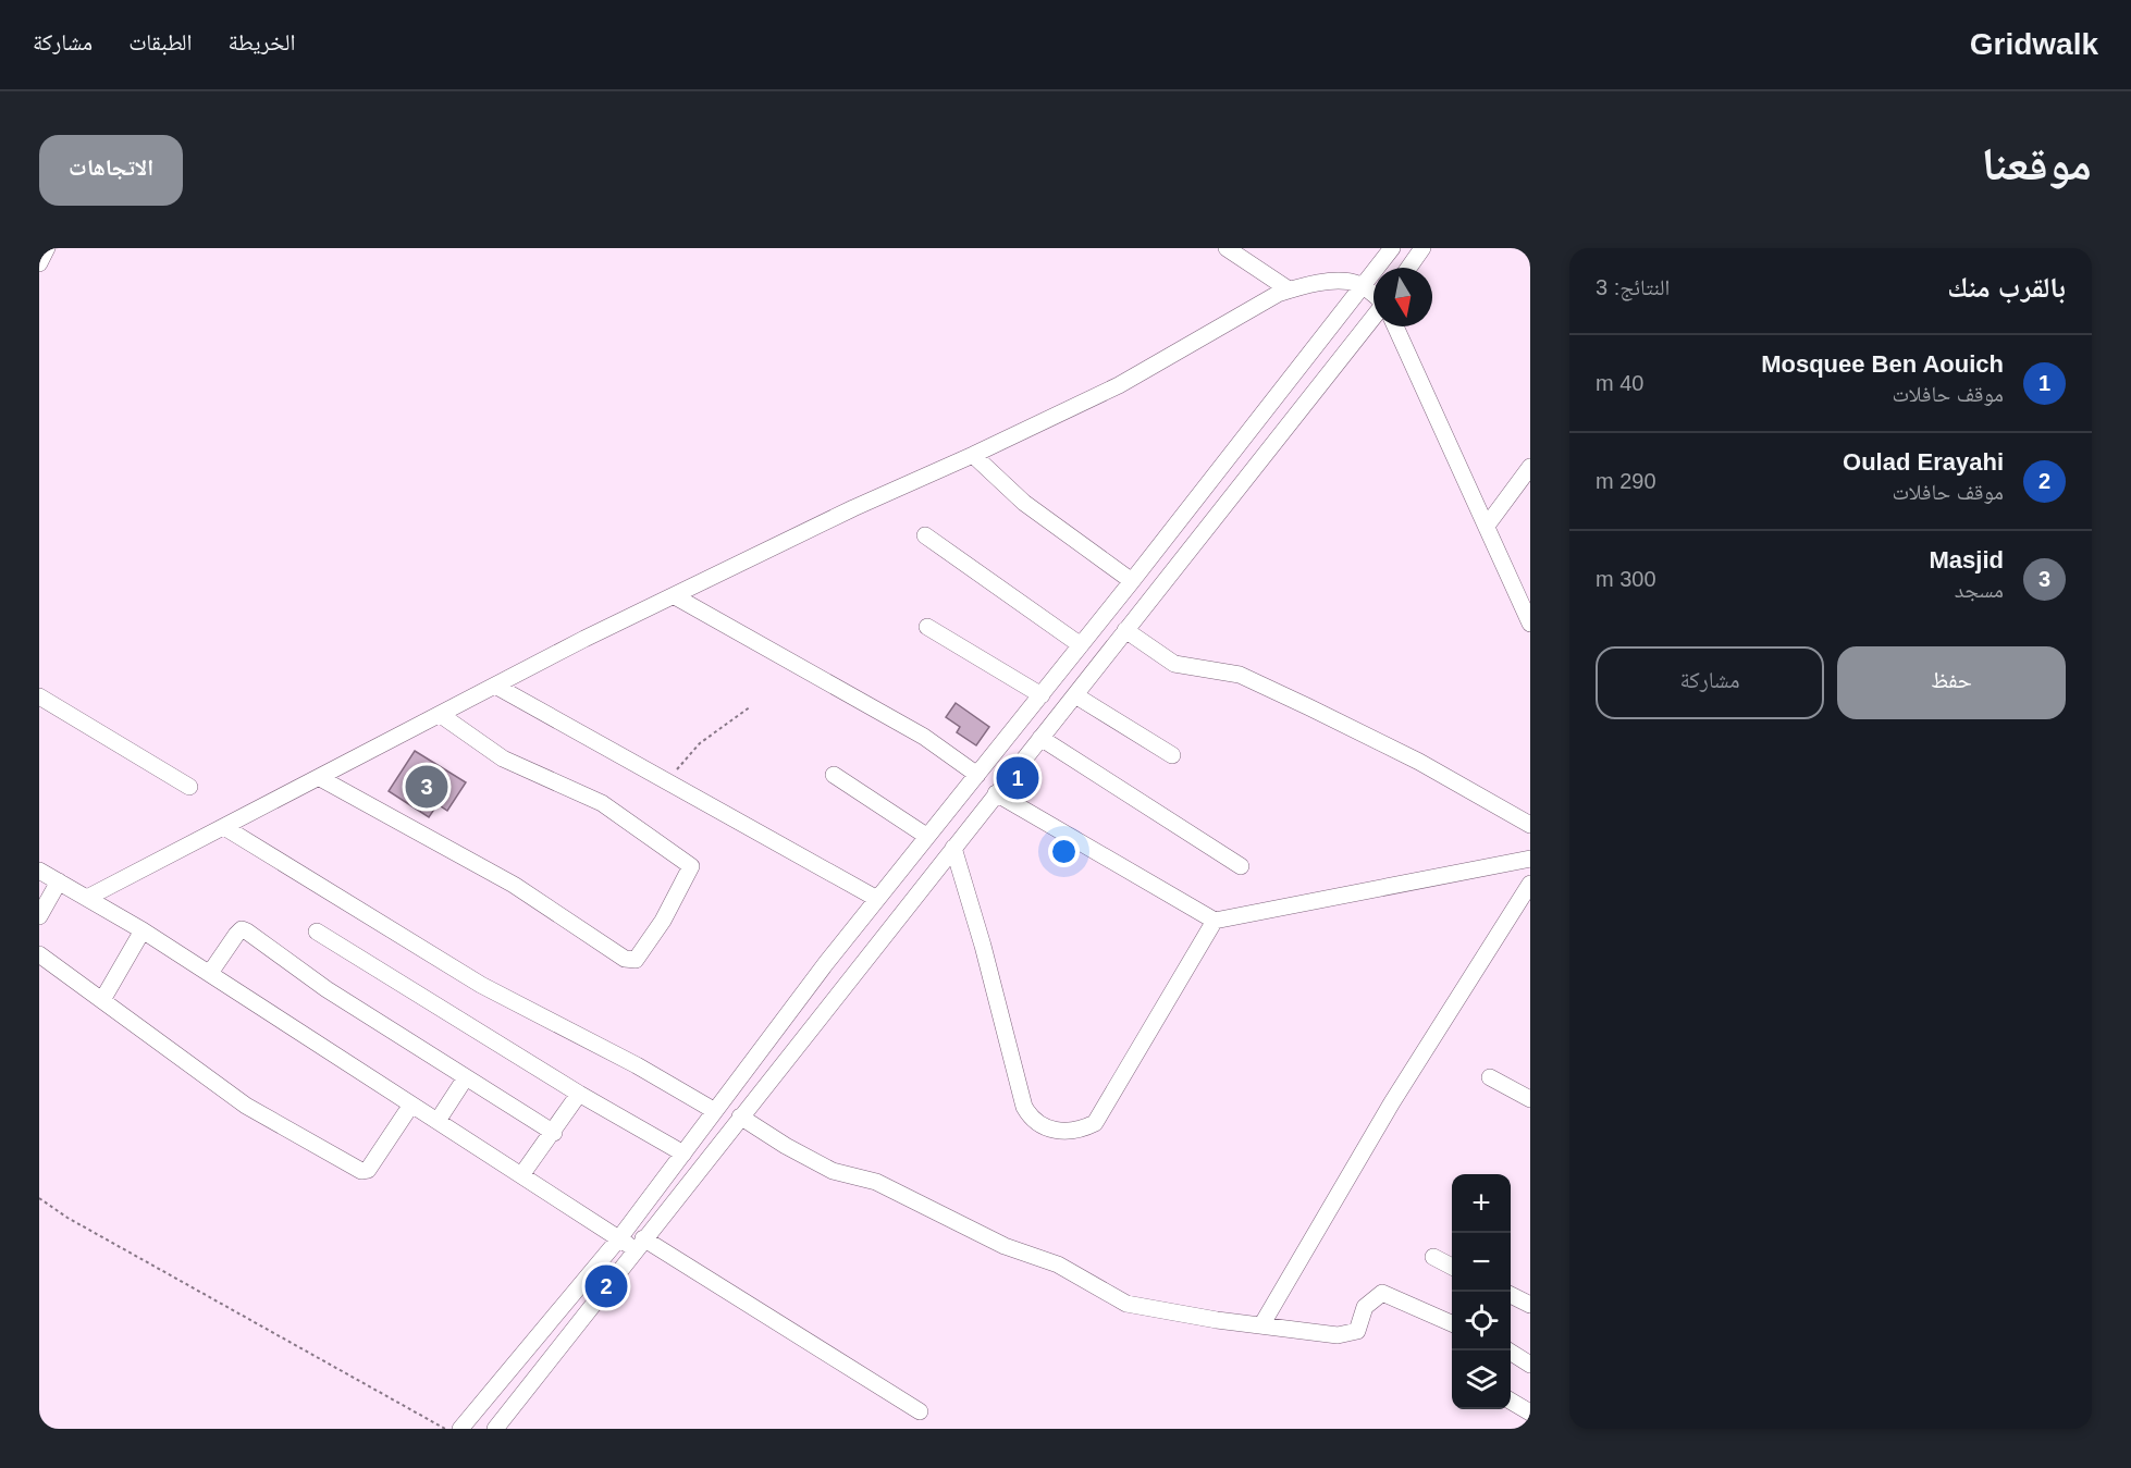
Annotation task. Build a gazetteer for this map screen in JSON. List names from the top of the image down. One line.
{"north":"bottom","page":{"header":"Gridwalk","nav":["الخريطة","الطبقات","مشاركة"],"title":"موقعنا","buttons":["الاتجاهات",["حفظ","مشاركة"]],"heading":["بالقرب منك","النتائج: 3"],"list":[{"mark":"1","name":"Mosquee Ben Aouich","note":"موقف حافلات","value":"40 m"},{"mark":"2","name":"Oulad Erayahi","note":"موقف حافلات","value":"290 m"},{"mark":"3","name":"Masjid","note":"مسجد","value":"300 m"}],"pins":["1","3","2"],"map_buttons":["+","−"]}}
